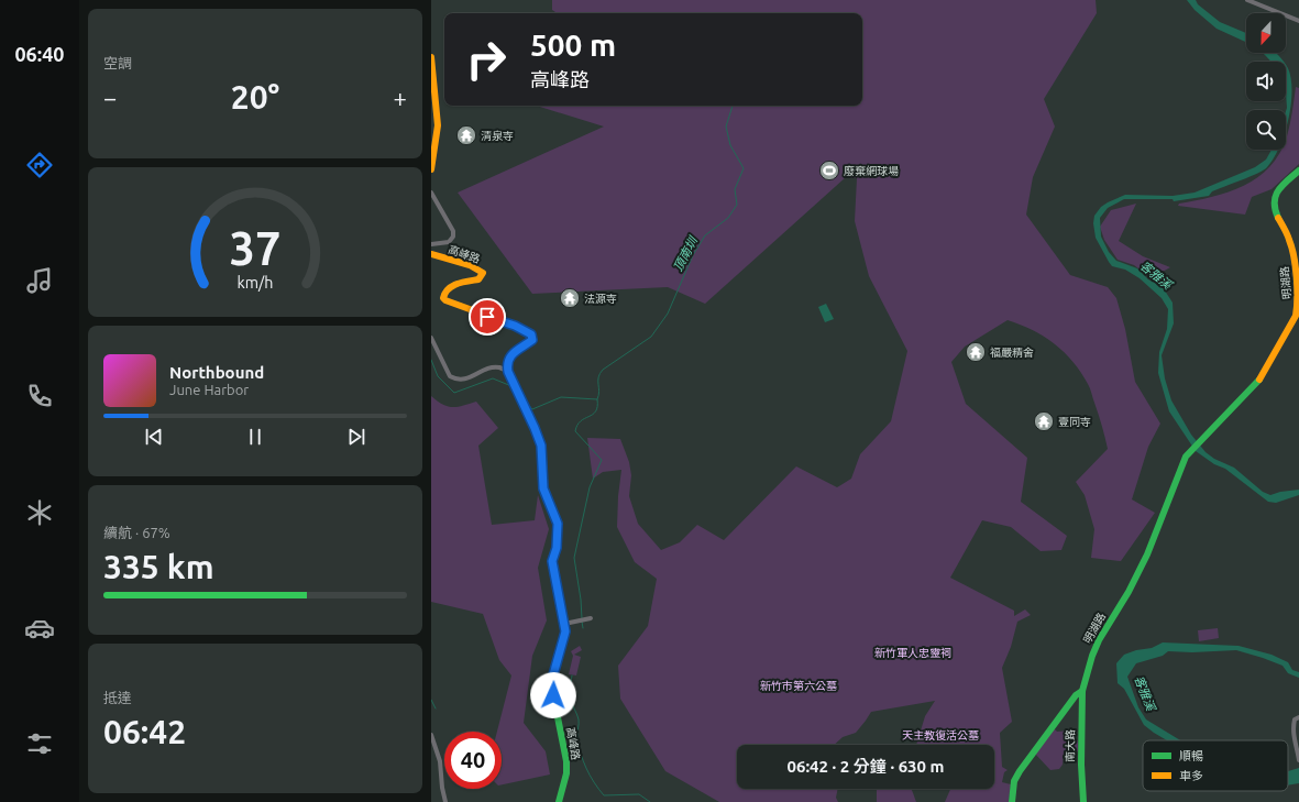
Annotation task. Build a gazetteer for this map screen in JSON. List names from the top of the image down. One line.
{"streets":{"street":["高峰路","明湖路","南大路"]},"crossings":[["明湖路","南大路"]],"water":["頂南圳","客雅溪"],"parks":["新竹軍人忠靈祠","新竹市第六公墓","天主教復活公墓"],"places":{"temple":["清泉寺","法源寺","福嚴精舍","壹同寺"],"sports":["廢棄網球場"]},"legend":["順暢","車多"],"north":"bottom","page":{"tabs":"06:40","tile":["空調",["續航 · 67%","335 km"],["抵達","06:42"]],"turn":["500 m","高峰路"],"heat":["−","20°","+"],"song":["Northbound","June Harbor"],"limit":"40","trip":"06:42 · 2 分鐘 · 630 m","gauge":["37","km/h"]}}
